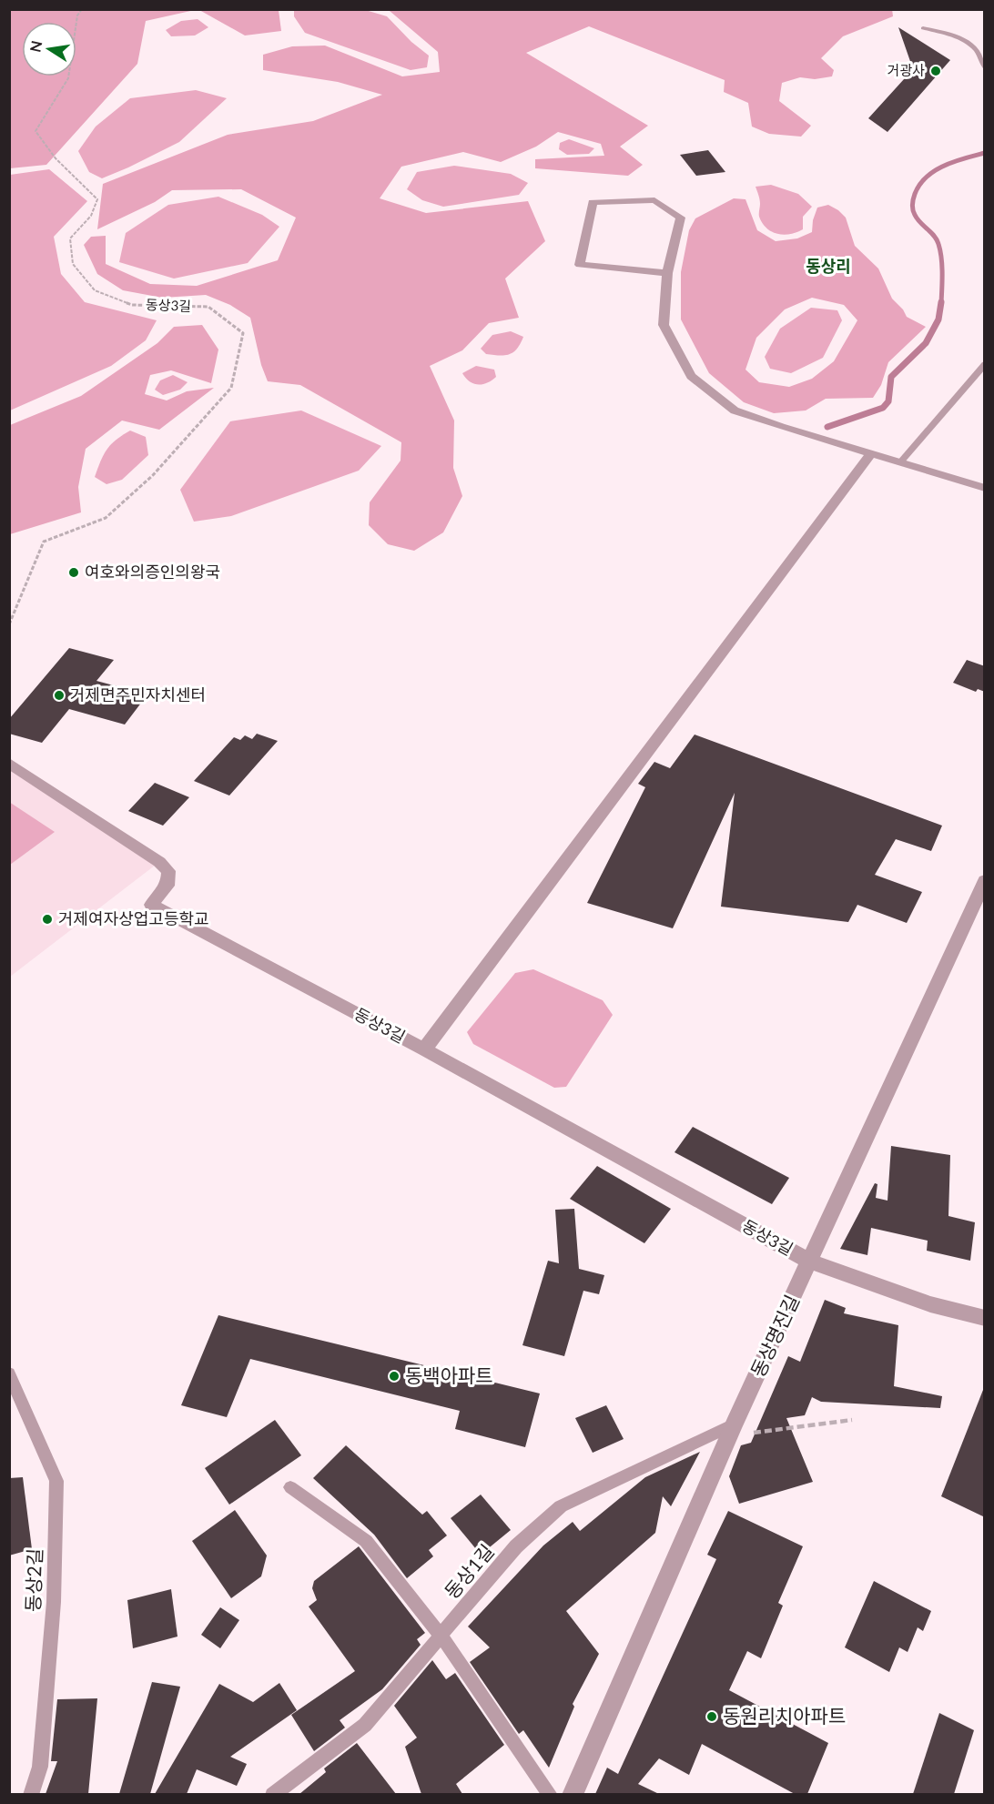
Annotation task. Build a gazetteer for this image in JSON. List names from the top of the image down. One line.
{"streets":{"street":["동상3길","동상명진길"],"lane":["동상1길","동상2길"]},"crossings":[["동상3길","동상명진길"],["동상명진길","동상1길"]],"districts":["동상리"],"places":["거광사","여호와의증인의왕국","거제면주민자치센터","거제여자상업고등학교","동백아파트","동원리치아파트"],"north":"left"}
